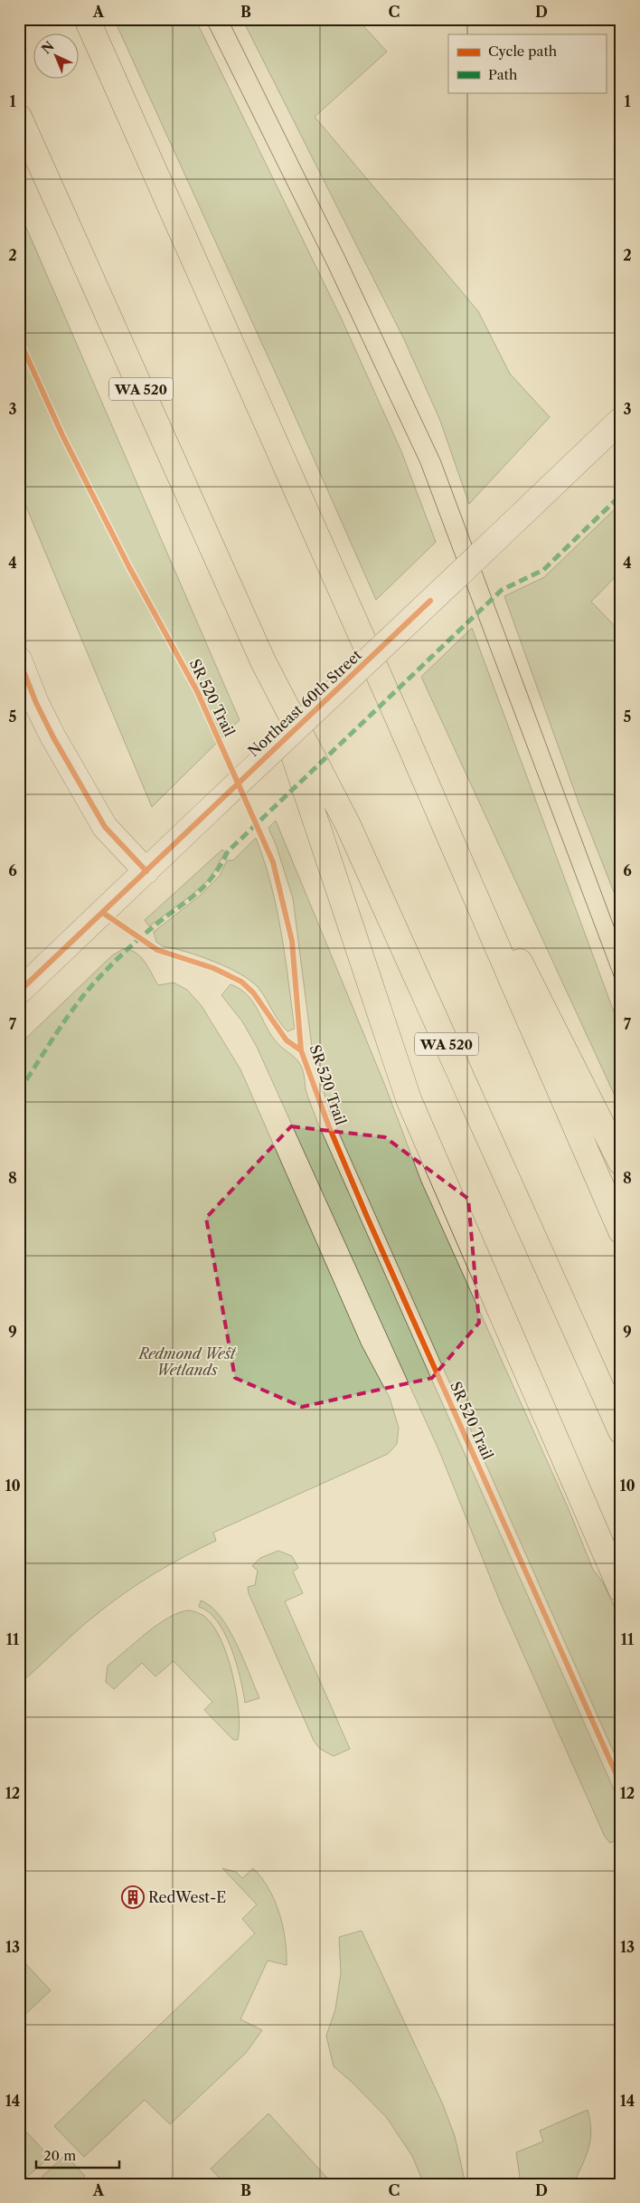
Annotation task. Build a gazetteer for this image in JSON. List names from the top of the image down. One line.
{"streets":{"highway":["WA 520"],"street":["Northeast 60th Street"],"cycle path":["SR 520 Trail"]},"parks":["Redmond West Wetlands"],"places":{"building":["RedWest-E"]},"legend":["Cycle path","Path"],"scale_bar":"20 m","north":"top left","grid":{"columns":["A","B","C","D"],"rows":["1","2","3","4","5","6","7","8","9","10","11","12","13","14"]}}
